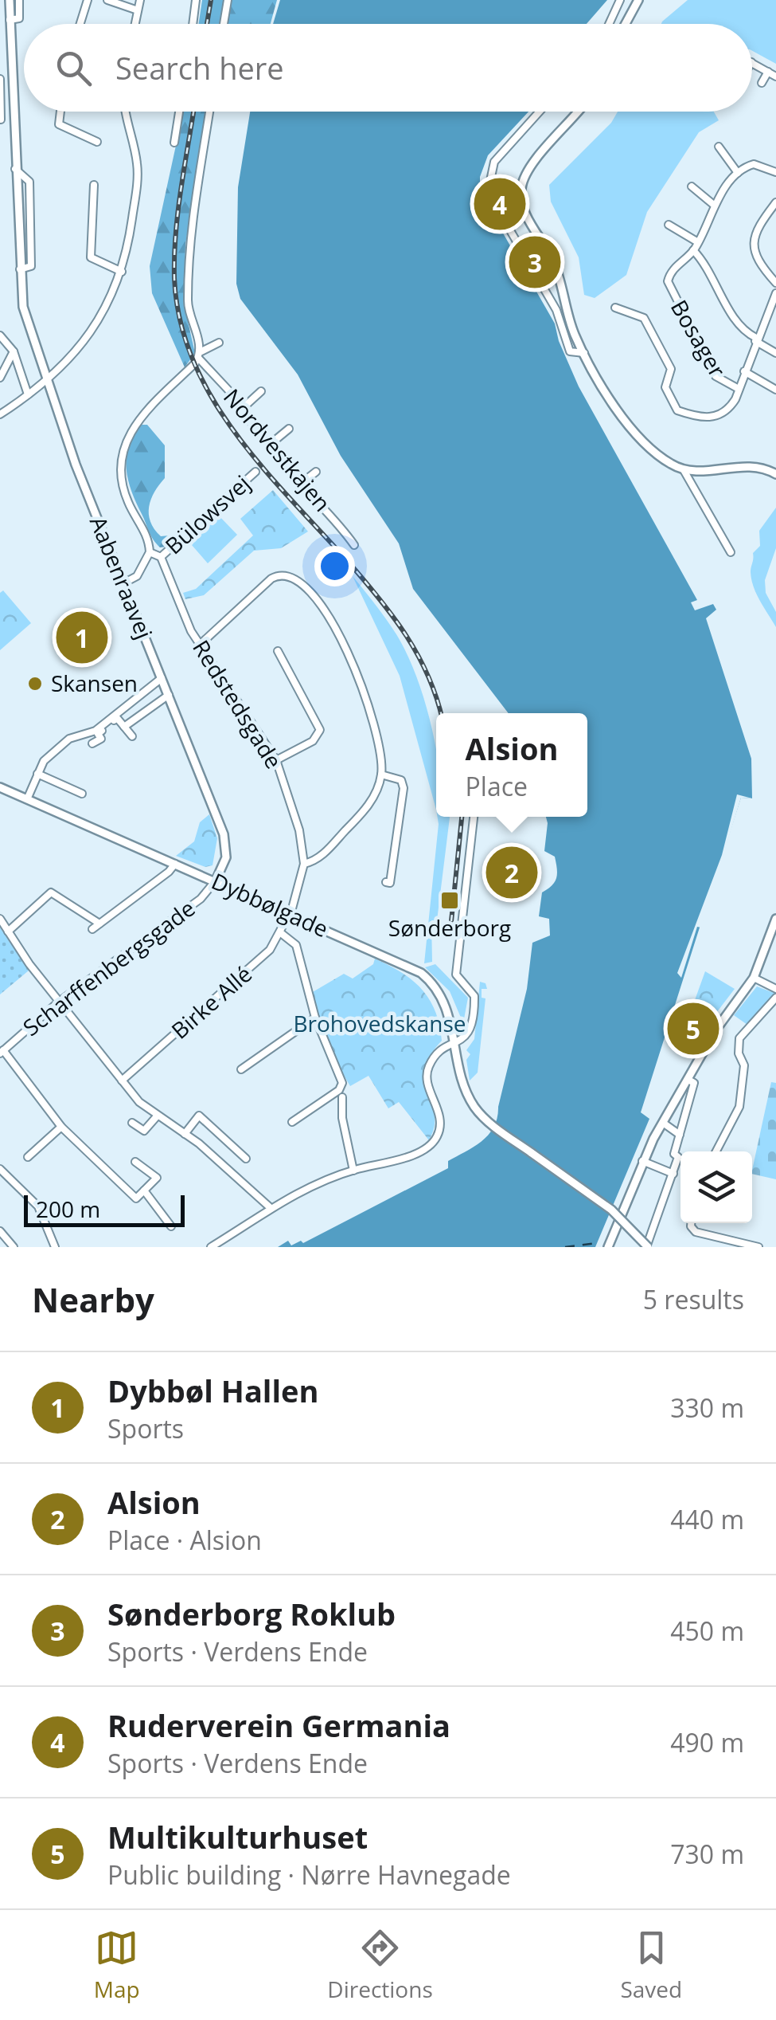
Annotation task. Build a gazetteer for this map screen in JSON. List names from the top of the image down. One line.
{"streets":{"street":["Bosager","Nordvestkajen","Bülowsvej","Aabenraavej","Redstedsgade","Dybbølgade","Scharffenbergsgade","Birke Allé"]},"crossings":[["Bülowsvej","Redstedsgade"],["Aabenraavej","Dybbølgade"],["Aabenraavej","Scharffenbergsgade"],["Redstedsgade","Dybbølgade"],["Redstedsgade","Birke Allé"],["Dybbølgade","Scharffenbergsgade"],["Dybbølgade","Birke Allé"]],"parks":["Brohovedskanse"],"places":{"other":["Skansen"],"transit":["Sønderborg"]},"scale_bar":"200 m","page":{"search":"Search here","pins":["4","3","1","2","5"],"popup":["Alsion","Place"],"scale":"200 m","heading":["Nearby","5 results"],"list":[{"mark":"1","name":"Dybbøl Hallen","note":"Sports","value":"330 m"},{"mark":"2","name":"Alsion","note":"Place · Alsion","value":"440 m"},{"mark":"3","name":"Sønderborg Roklub","note":"Sports · Verdens Ende","value":"450 m"},{"mark":"4","name":"Ruderverein Germania","note":"Sports · Verdens Ende","value":"490 m"},{"mark":"5","name":"Multikulturhuset","note":"Public building · Nørre Havnegade","value":"730 m"}],"nav":["Map","Directions","Saved"]}}
